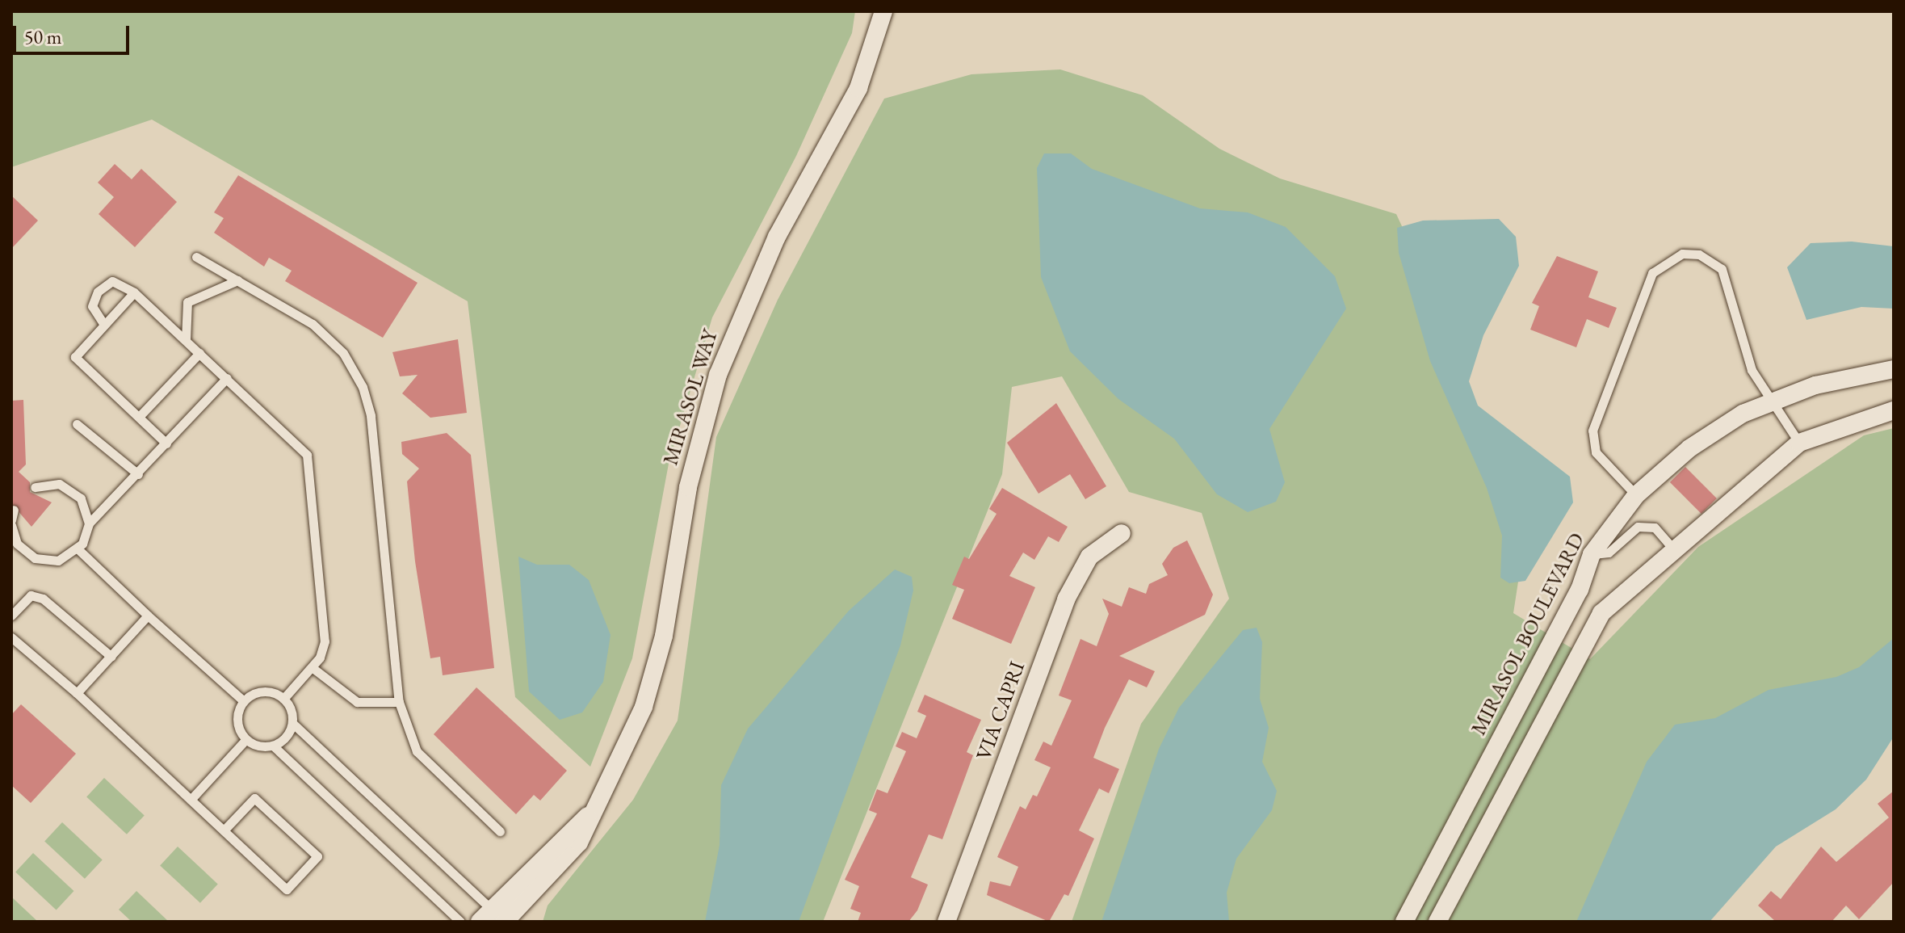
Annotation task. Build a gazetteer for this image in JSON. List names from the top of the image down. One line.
{"streets":{"street":["MIRASOL WAY","MIRASOL BOULEVARD","VIA CAPRI"]},"scale_bar":"50 m"}
